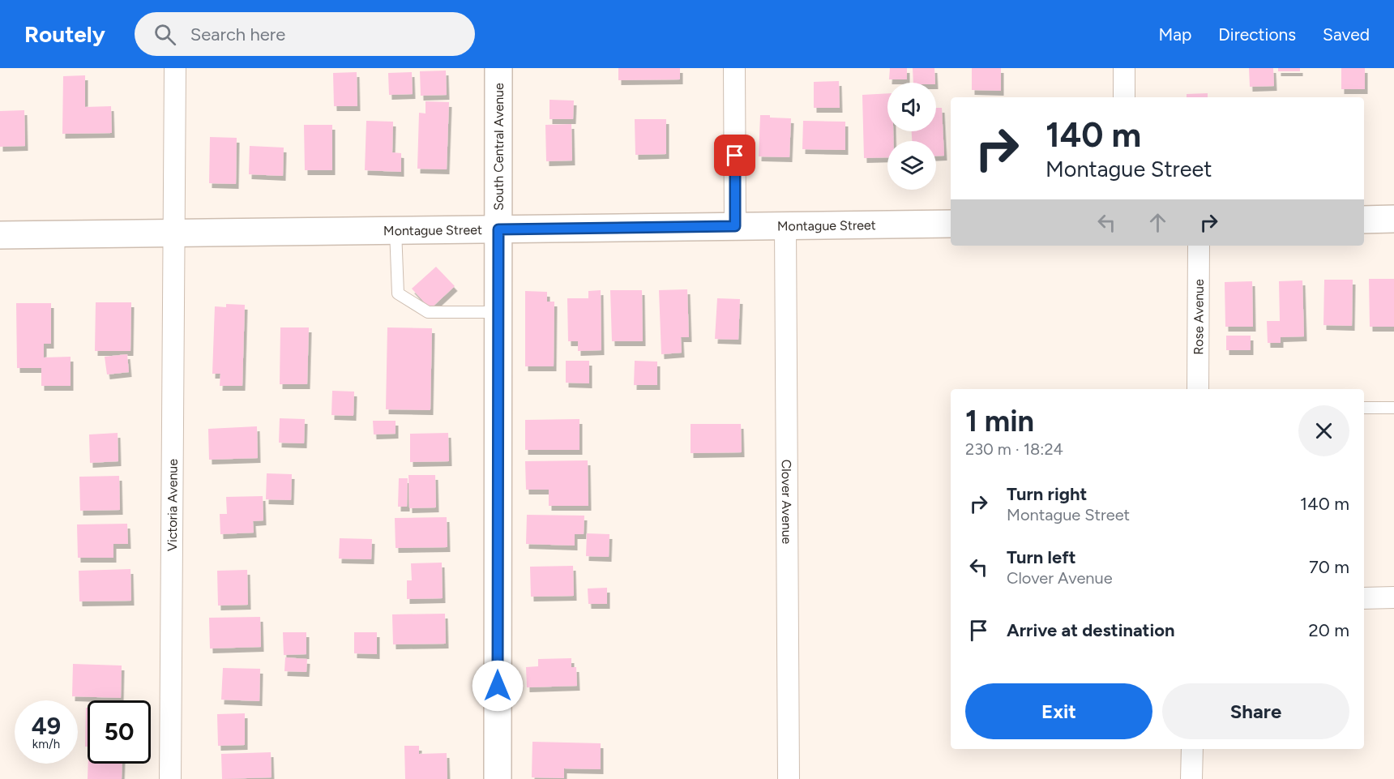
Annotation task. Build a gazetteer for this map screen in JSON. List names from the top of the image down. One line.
{"streets":{"street":["South Central Avenue","Montague Street","Rose Avenue","Clover Avenue","Victoria Avenue"]},"crossings":[["South Central Avenue","Montague Street"],["Montague Street","Clover Avenue"],["Montague Street","Victoria Avenue"]],"page":{"header":"Routely","search":"Search here","nav":["Map","Directions","Saved"],"turn":["140 m","Montague Street"],"heading":["1 min","230 m · 18:24"],"list":[{"name":"Turn right","note":"Montague Street","value":"140 m"},{"name":"Turn left","note":"Clover Avenue","value":"70 m"},{"name":"Arrive at destination","value":"20 m"}],"buttons":["Exit","Share"],"speed":"49 km/h","limit":"50"}}
